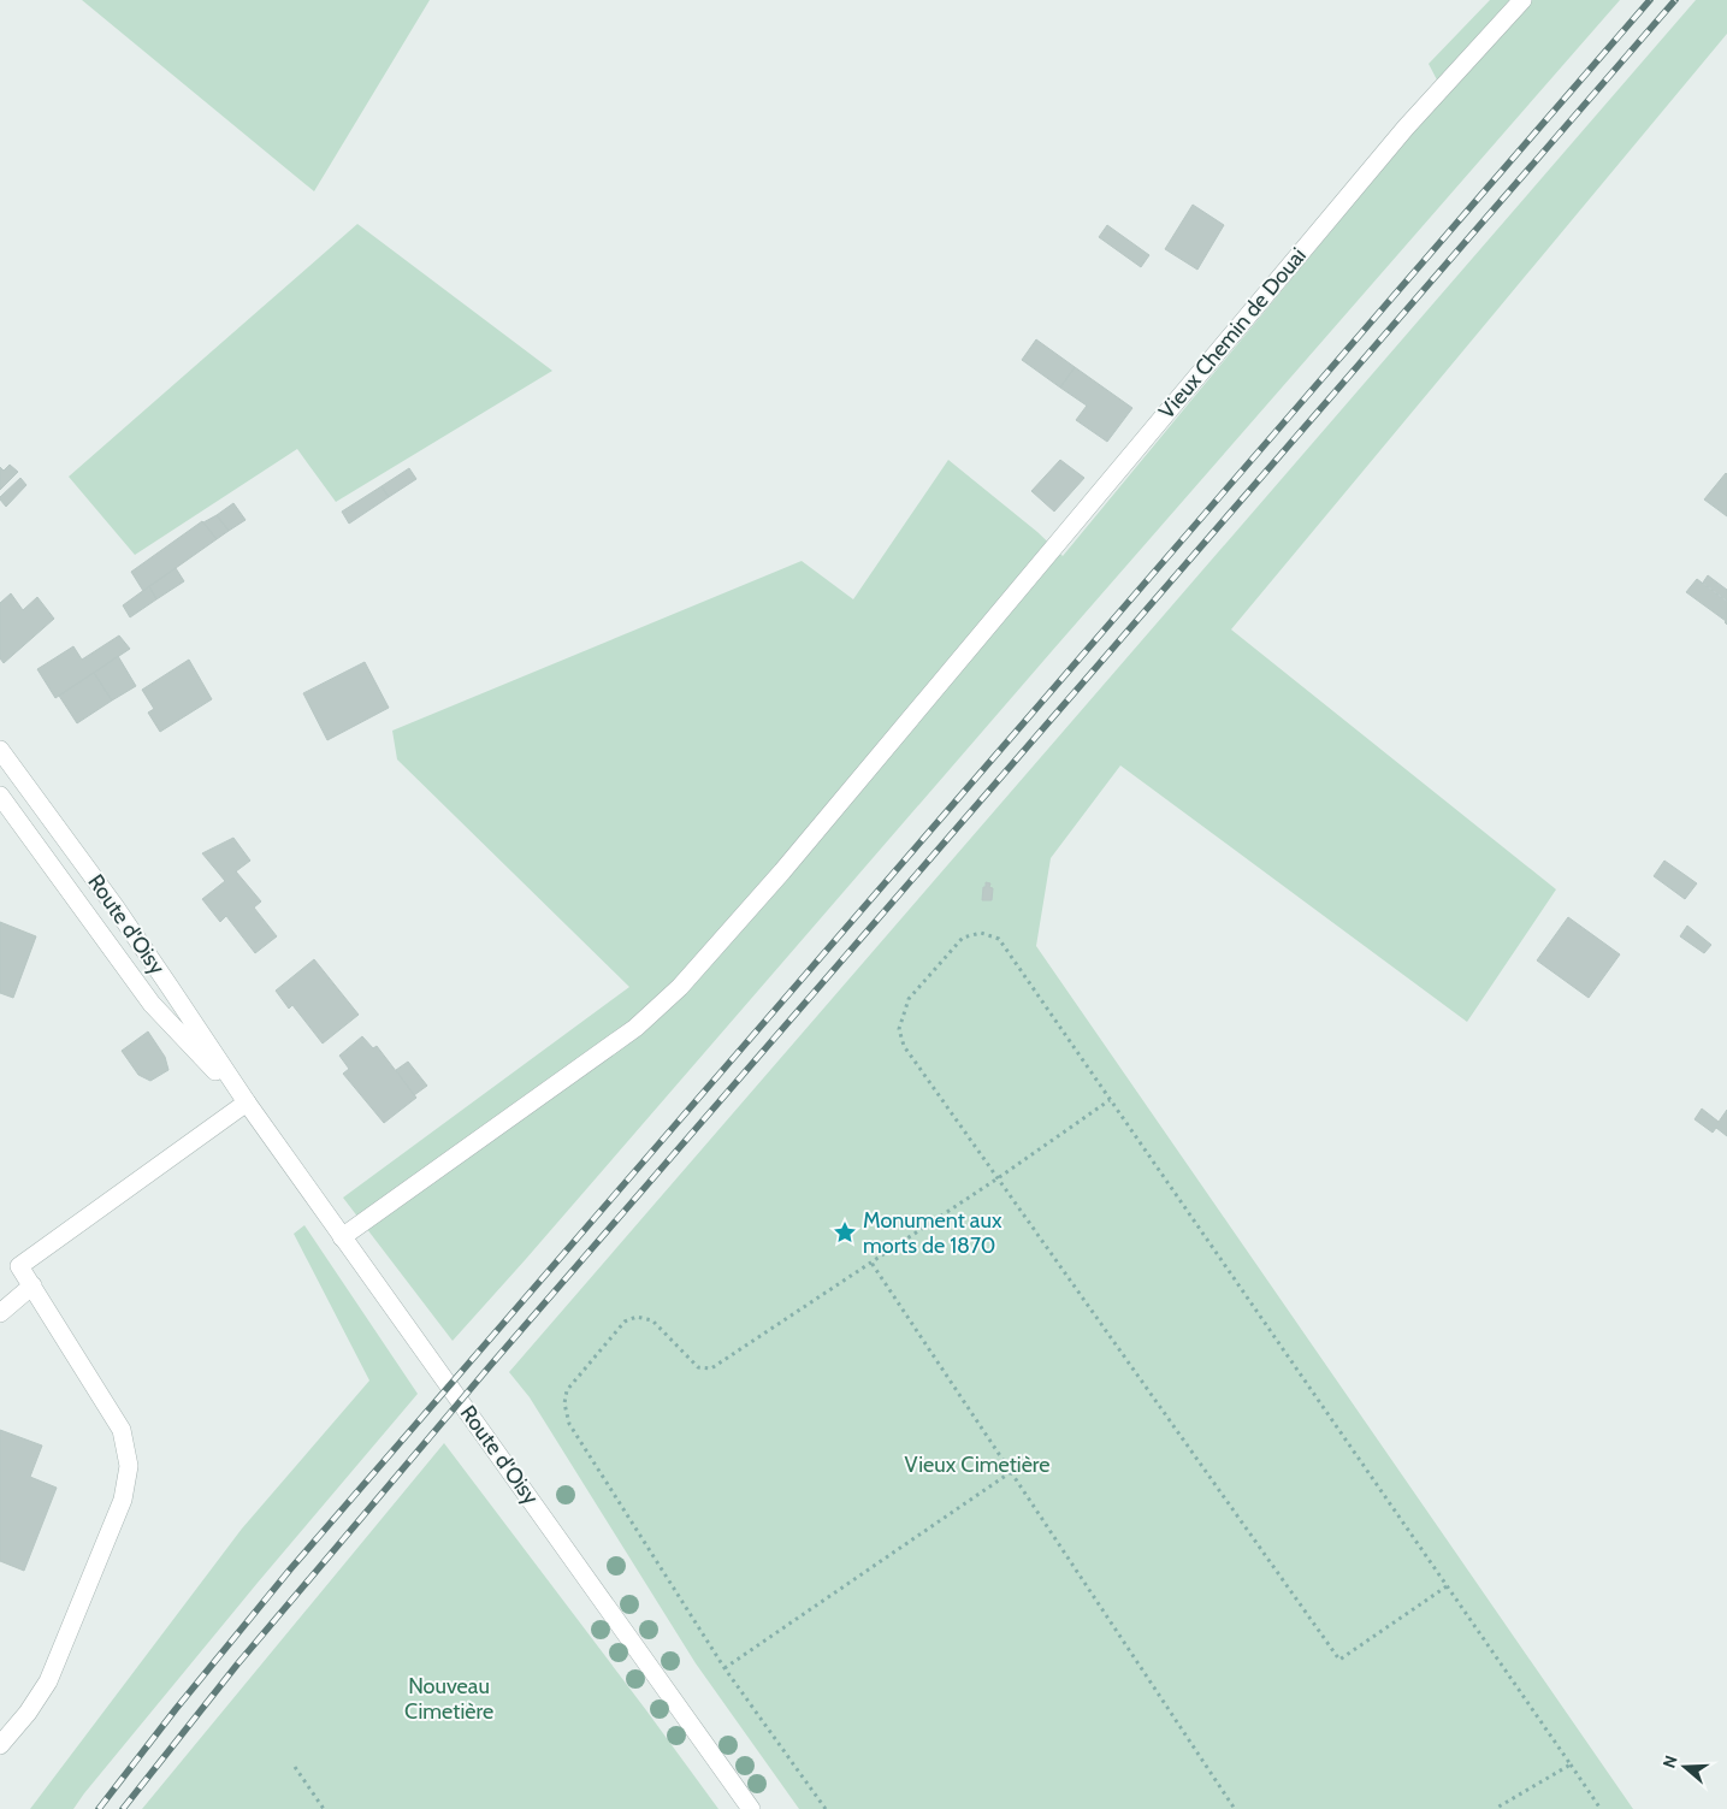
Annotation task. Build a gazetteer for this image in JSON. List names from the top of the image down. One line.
{"streets":{"street":["Vieux Chemin de Douai","Route d'Oisy"]},"crossings":[["Vieux Chemin de Douai","Route d'Oisy"]],"parks":["Vieux Cimetière","Nouveau Cimetière"],"places":{"place":["Monument aux morts de 1870"]},"north":"left"}
